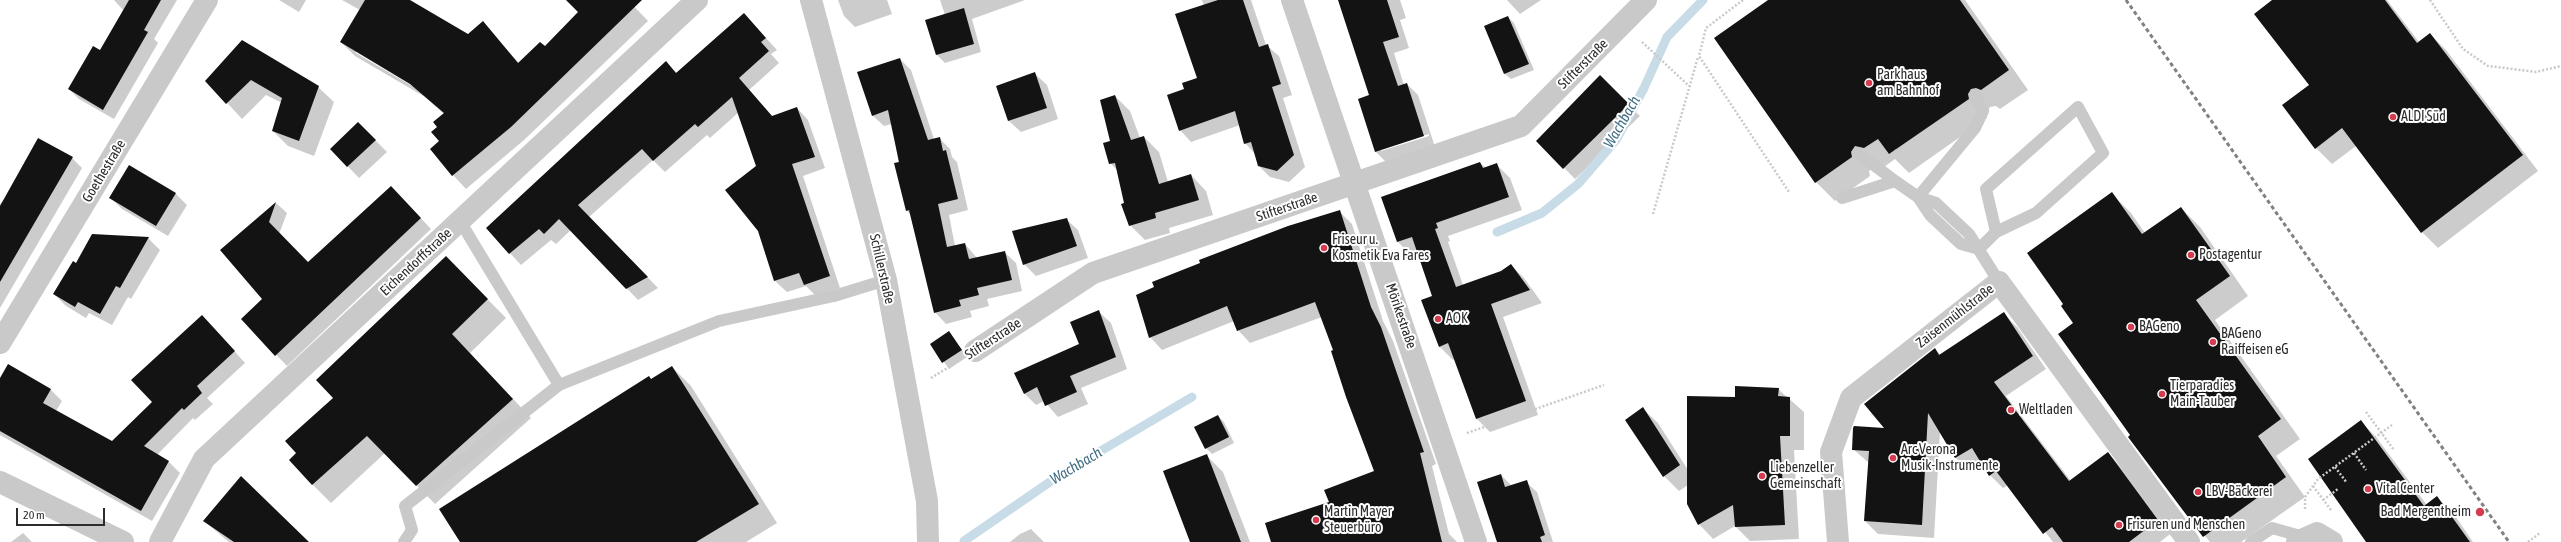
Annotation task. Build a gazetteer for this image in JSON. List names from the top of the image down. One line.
{"streets":{"street":["Stifterstraße","Goethestraße","Eichendorffstraße","Schillerstraße","Mörikestraße","Zaisenmühlstraße"]},"crossings":[["Stifterstraße","Schillerstraße"],["Stifterstraße","Mörikestraße"]],"water":["Wachbach"],"places":["Parkhaus am Bahnhof","ALDI Süd","Friseur u. Kosmetik Eva Fares","Postagentur","AOK","BAGeno","BAGeno Raiffeisen eG","Tierparadies Main-Tauber","Weltladen","Arc Verona Musik-Instrumente","Liebenzeller Gemeinschaft","VitalCenter","LBV-Bäckerei","Bad Mergentheim","Martin Mayer Steuerbüro","Frisuren und Menschen"],"scale_bar":"20 m"}
